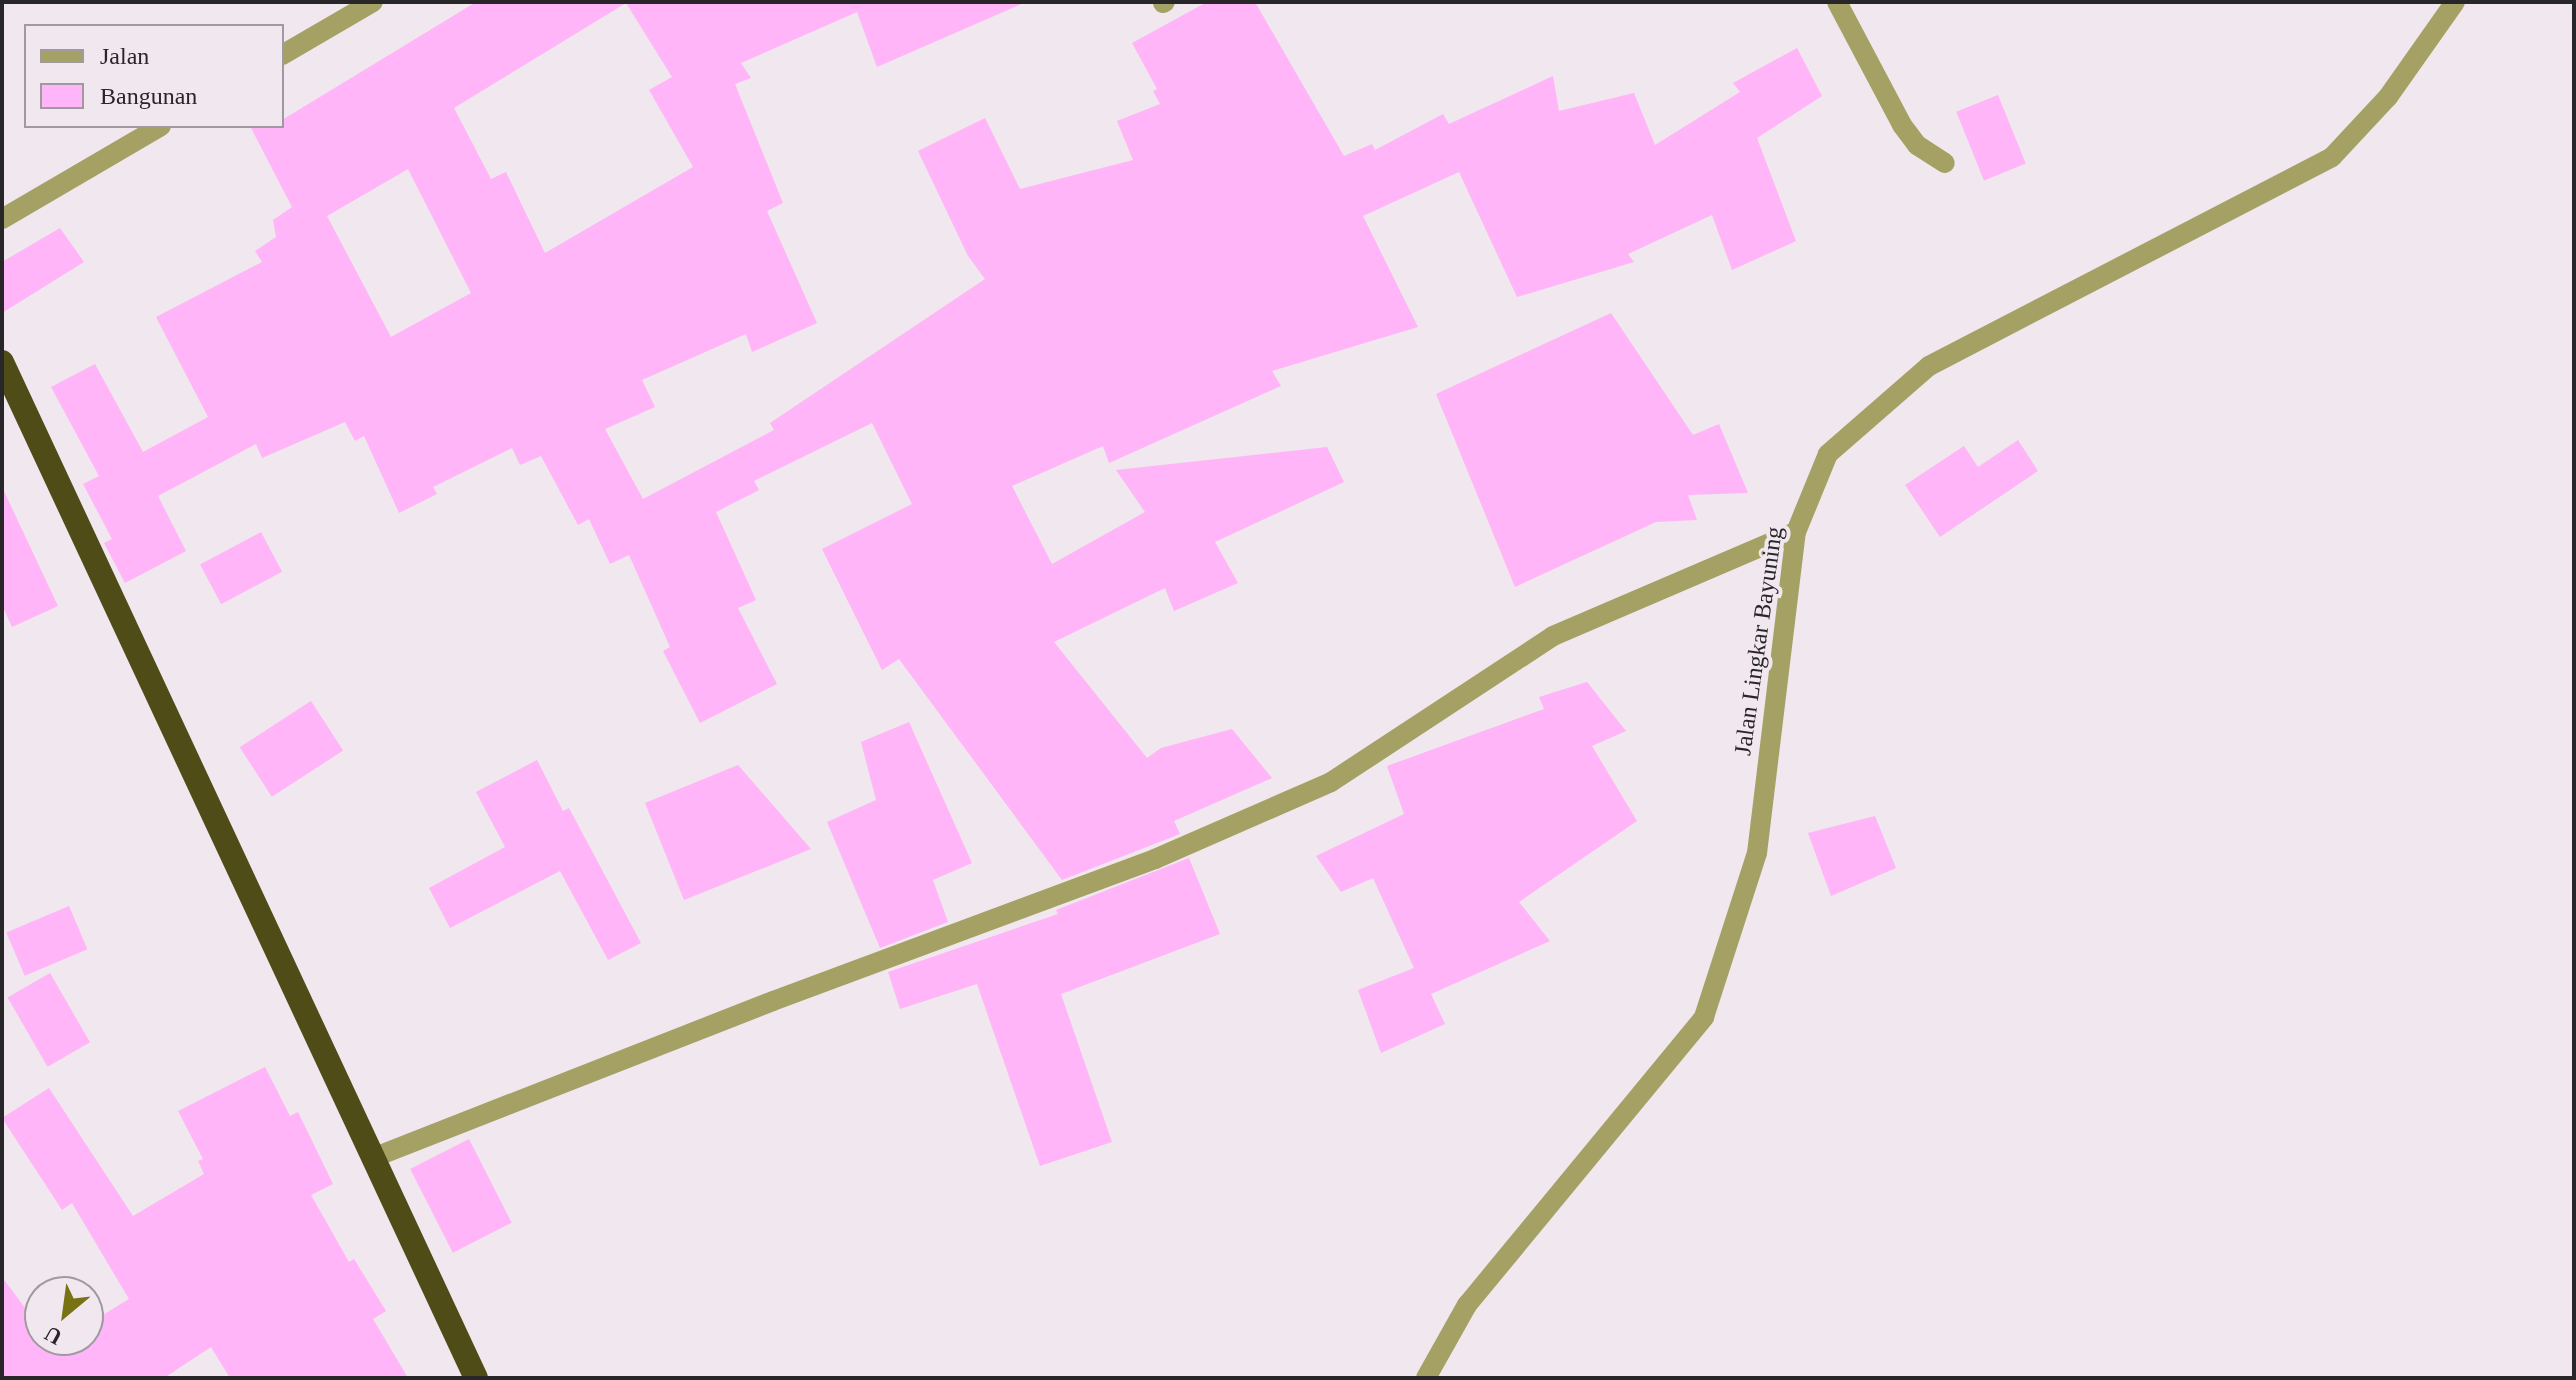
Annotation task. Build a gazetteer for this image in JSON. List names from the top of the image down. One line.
{"streets":{"street":["Jalan Lingkar Bayuning"]},"legend":["Jalan","Bangunan"],"north":"bottom left"}
